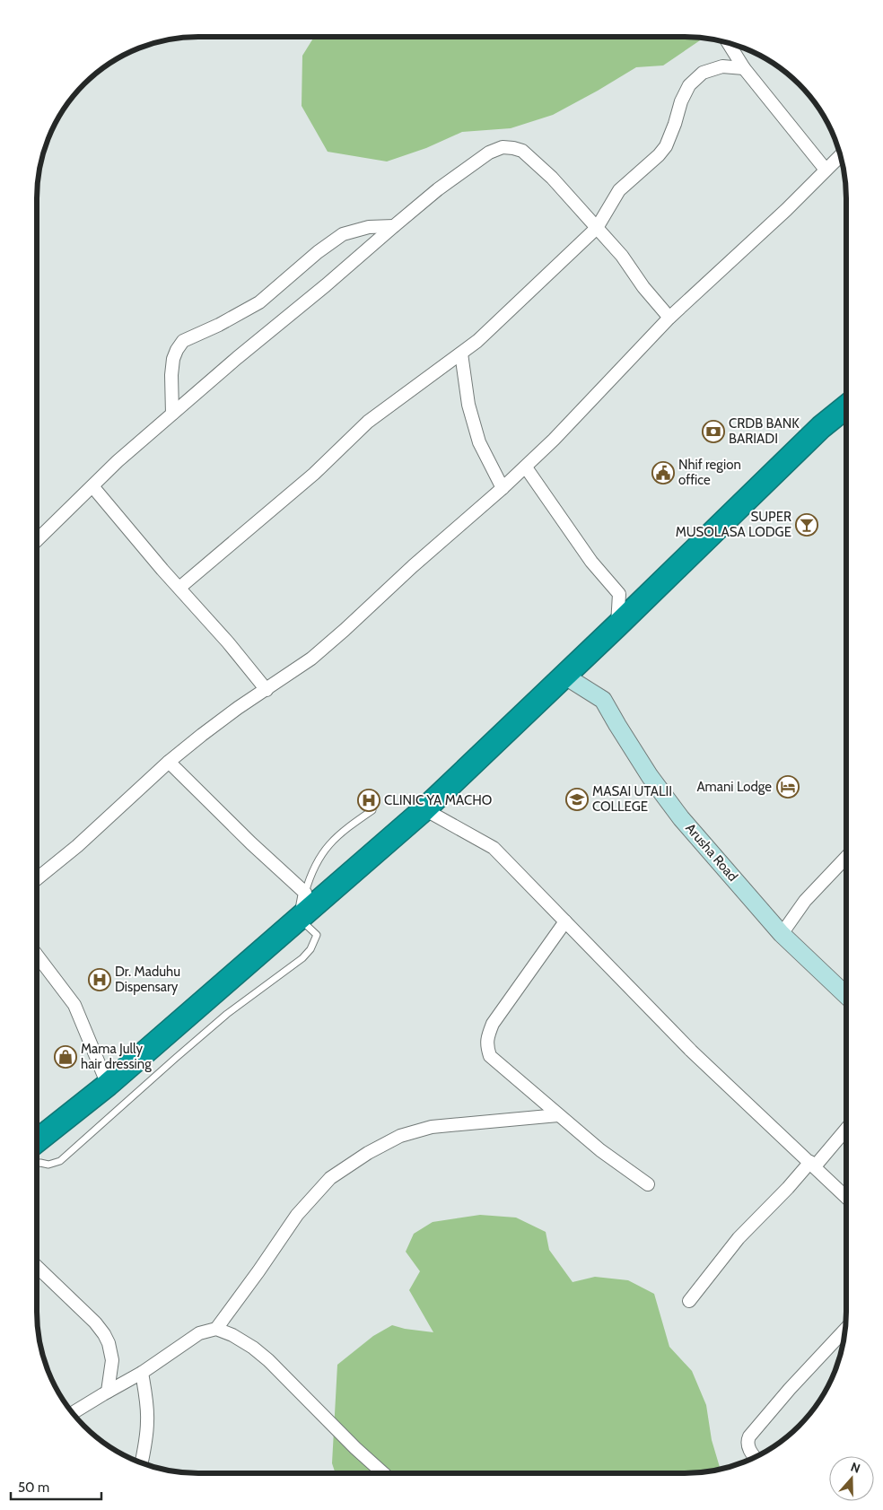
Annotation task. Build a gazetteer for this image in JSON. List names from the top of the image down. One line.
{"streets":{"main road":["Arusha Road"]},"places":{"bank":["CRDB BANK BARIADI"],"public building":["Nhif region office"],"bar":["SUPER MUSOLASA LODGE"],"hotel":["Amani Lodge"],"school or university":["MASAI UTALII COLLEGE"],"hospital":["CLINIC YA MACHO","Dr. Maduhu Dispensary"],"shop":["Mama Jully hair dressing"]},"scale_bar":"50 m","north":"top"}
